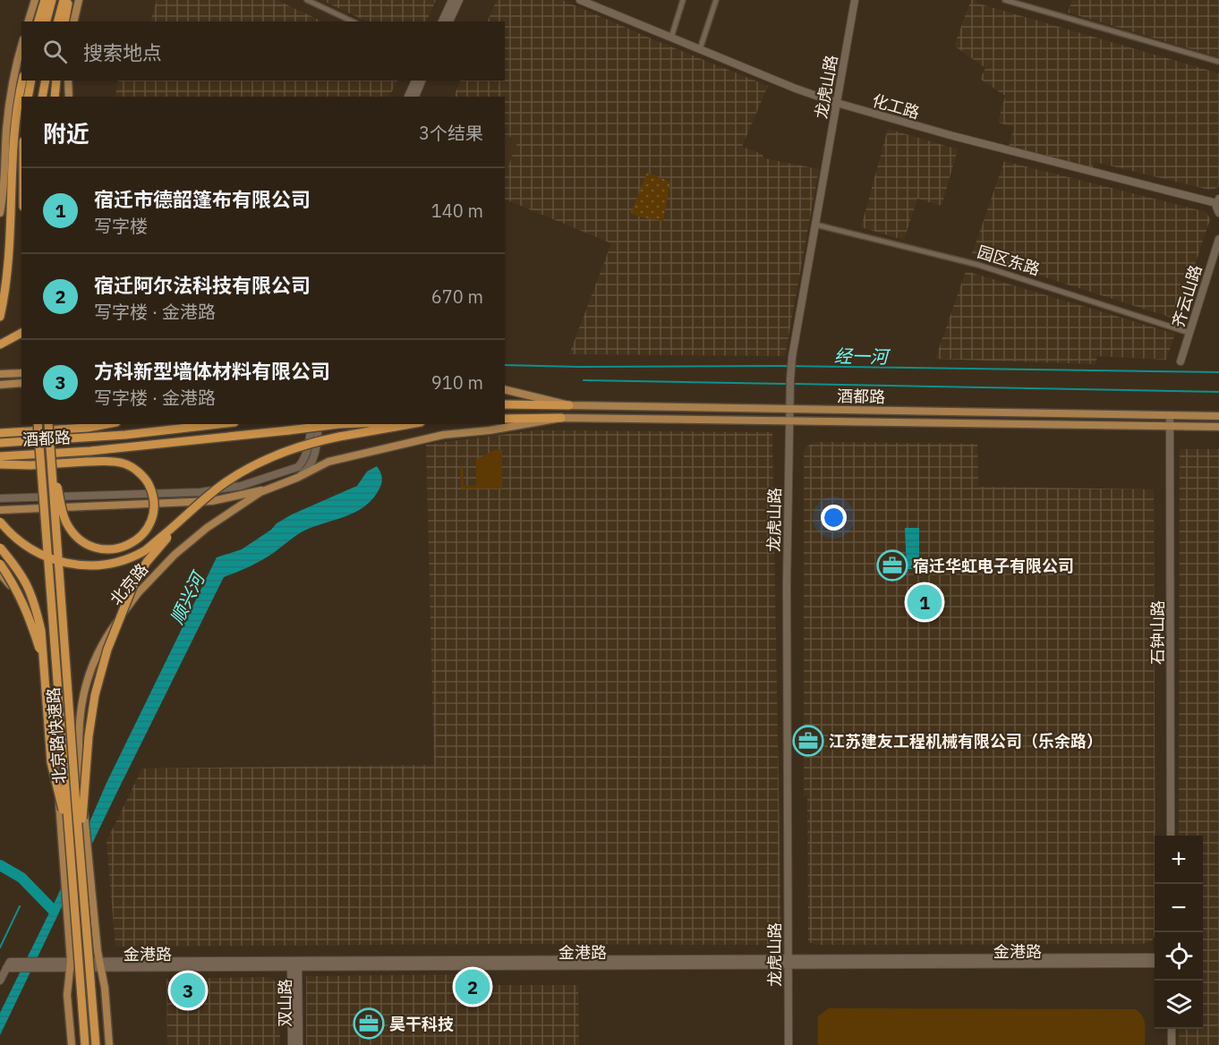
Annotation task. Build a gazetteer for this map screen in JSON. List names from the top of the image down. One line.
{"streets":{"highway":["酒都路","北京路快速路"],"main road":["北京路"],"street":["龙虎山路","化工路","园区东路","齐云山路","石钟山路","金港路","双山路"]},"crossings":[["龙虎山路","化工路"],["龙虎山路","园区东路"],["龙虎山路","酒都路"],["龙虎山路","金港路"],["园区东路","齐云山路"],["酒都路","北京路"],["酒都路","石钟山路"],["北京路","金港路"],["金港路","双山路"]],"water":["经一河","顺兴河"],"places":{"office":["宿迁华虹电子有限公司","江苏建友工程机械有限公司（乐余路）","昊干科技"]},"page":{"search":"搜索地点","heading":["附近","3个结果"],"list":[{"mark":"1","name":"宿迁市德韶篷布有限公司","note":"写字楼","value":"140 m"},{"mark":"2","name":"宿迁阿尔法科技有限公司","note":"写字楼 · 金港路","value":"670 m"},{"mark":"3","name":"方科新型墙体材料有限公司","note":"写字楼 · 金港路","value":"910 m"}],"pins":["1","2","3"],"map_buttons":["+","−"]}}
